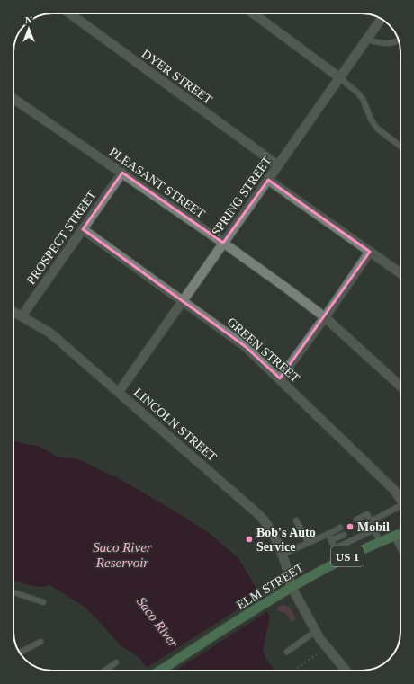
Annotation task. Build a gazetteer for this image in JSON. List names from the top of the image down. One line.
{"streets":{"main road":["US 1","ELM STREET"],"street":["DYER STREET","PLEASANT STREET","SPRING STREET","PROSPECT STREET","GREEN STREET","LINCOLN STREET"]},"crossings":[["DYER STREET","SPRING STREET"],["PLEASANT STREET","SPRING STREET"],["PLEASANT STREET","PROSPECT STREET"],["SPRING STREET","GREEN STREET"],["SPRING STREET","LINCOLN STREET"],["PROSPECT STREET","GREEN STREET"],["PROSPECT STREET","LINCOLN STREET"],["LINCOLN STREET","ELM STREET"]],"water":["Saco River Reservoir","Saco River"],"places":["Mobil","Bob's Auto Service"],"north":"top"}
